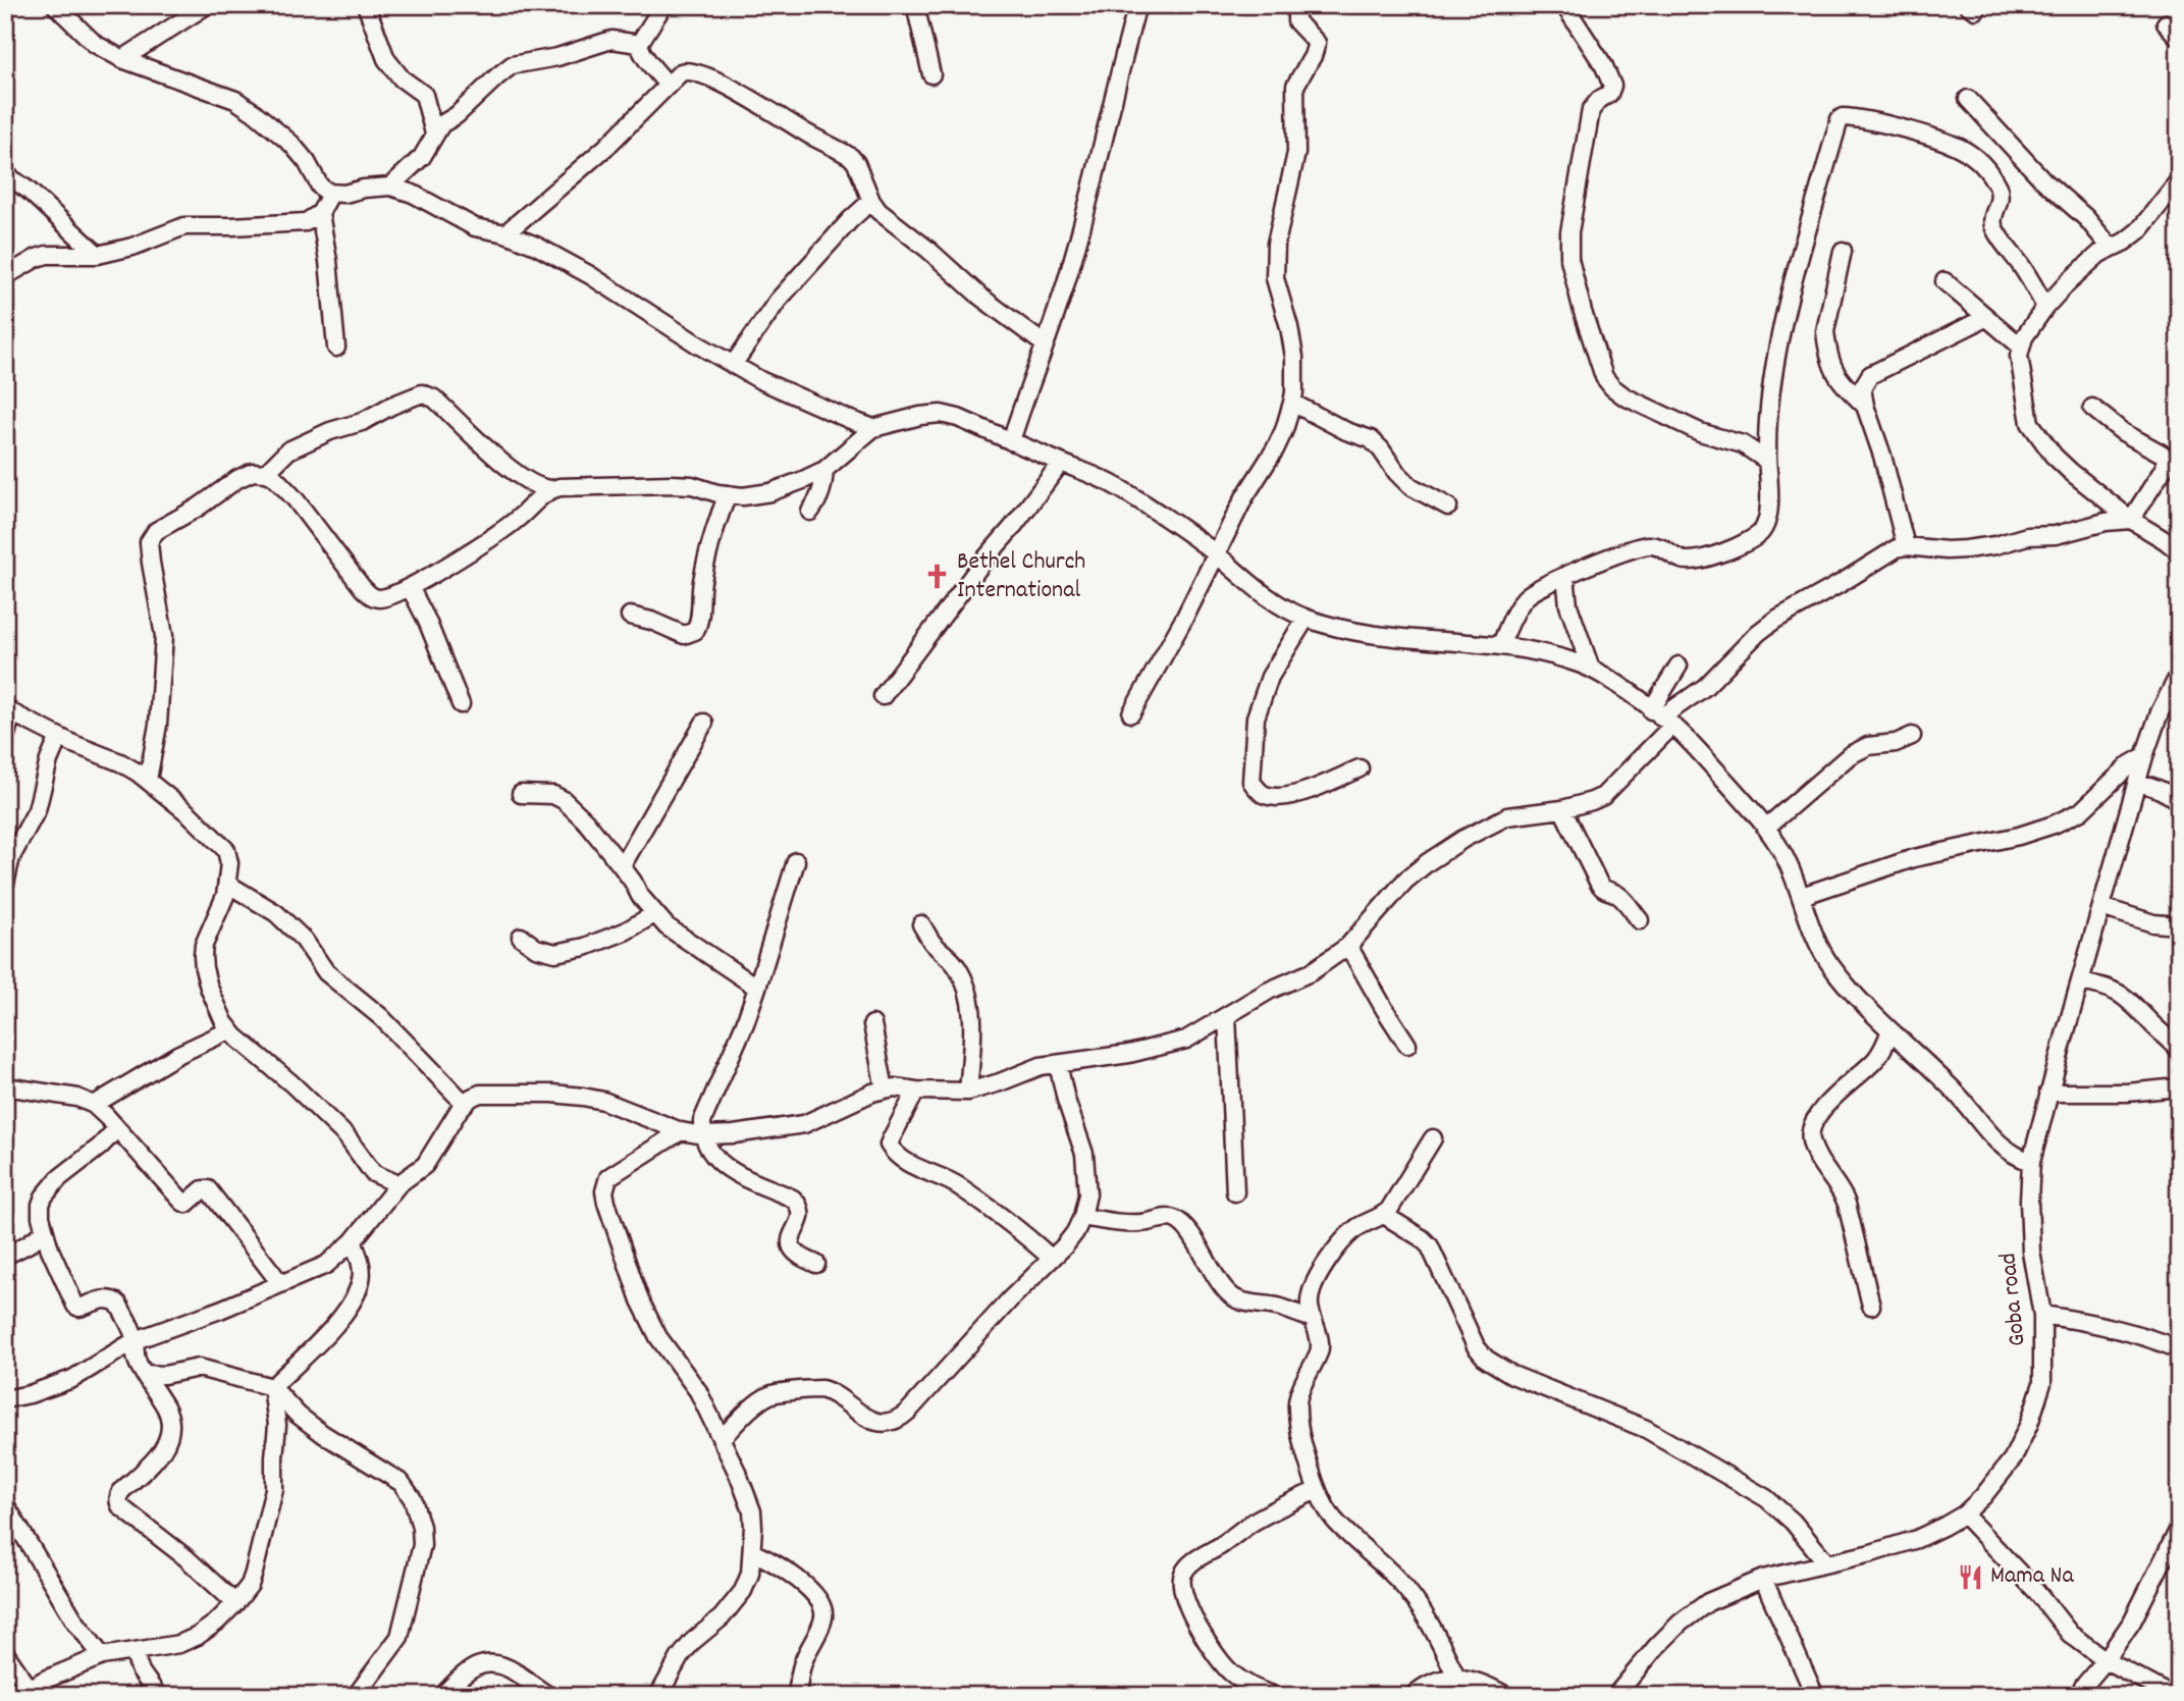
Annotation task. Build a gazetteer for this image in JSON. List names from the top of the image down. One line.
{"streets":{"street":["Goba road"]},"places":{"church":["Bethel Church International"],"restaurant":["Mama Na"]}}
